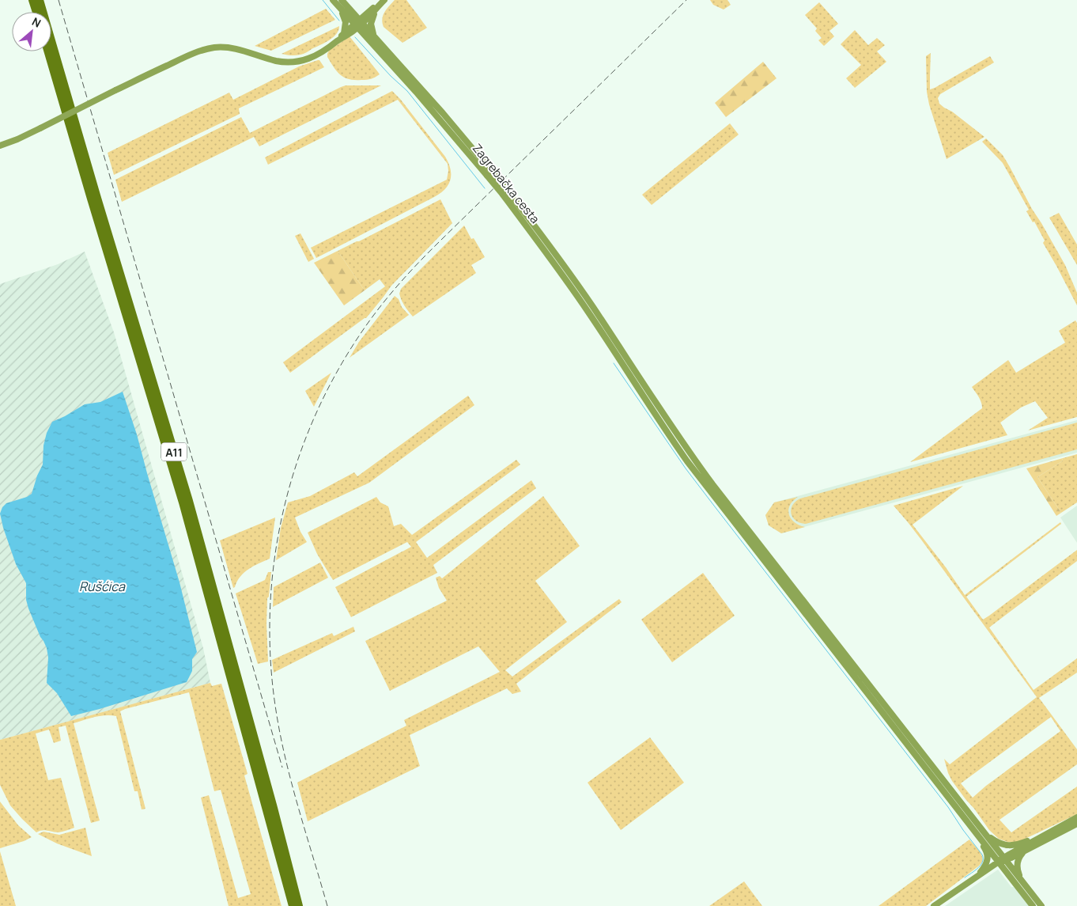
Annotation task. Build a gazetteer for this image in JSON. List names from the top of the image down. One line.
{"streets":{"highway":["A11"],"main road":["Zagrebačka cesta"]},"water":["Rušćica"],"north":"top right"}
